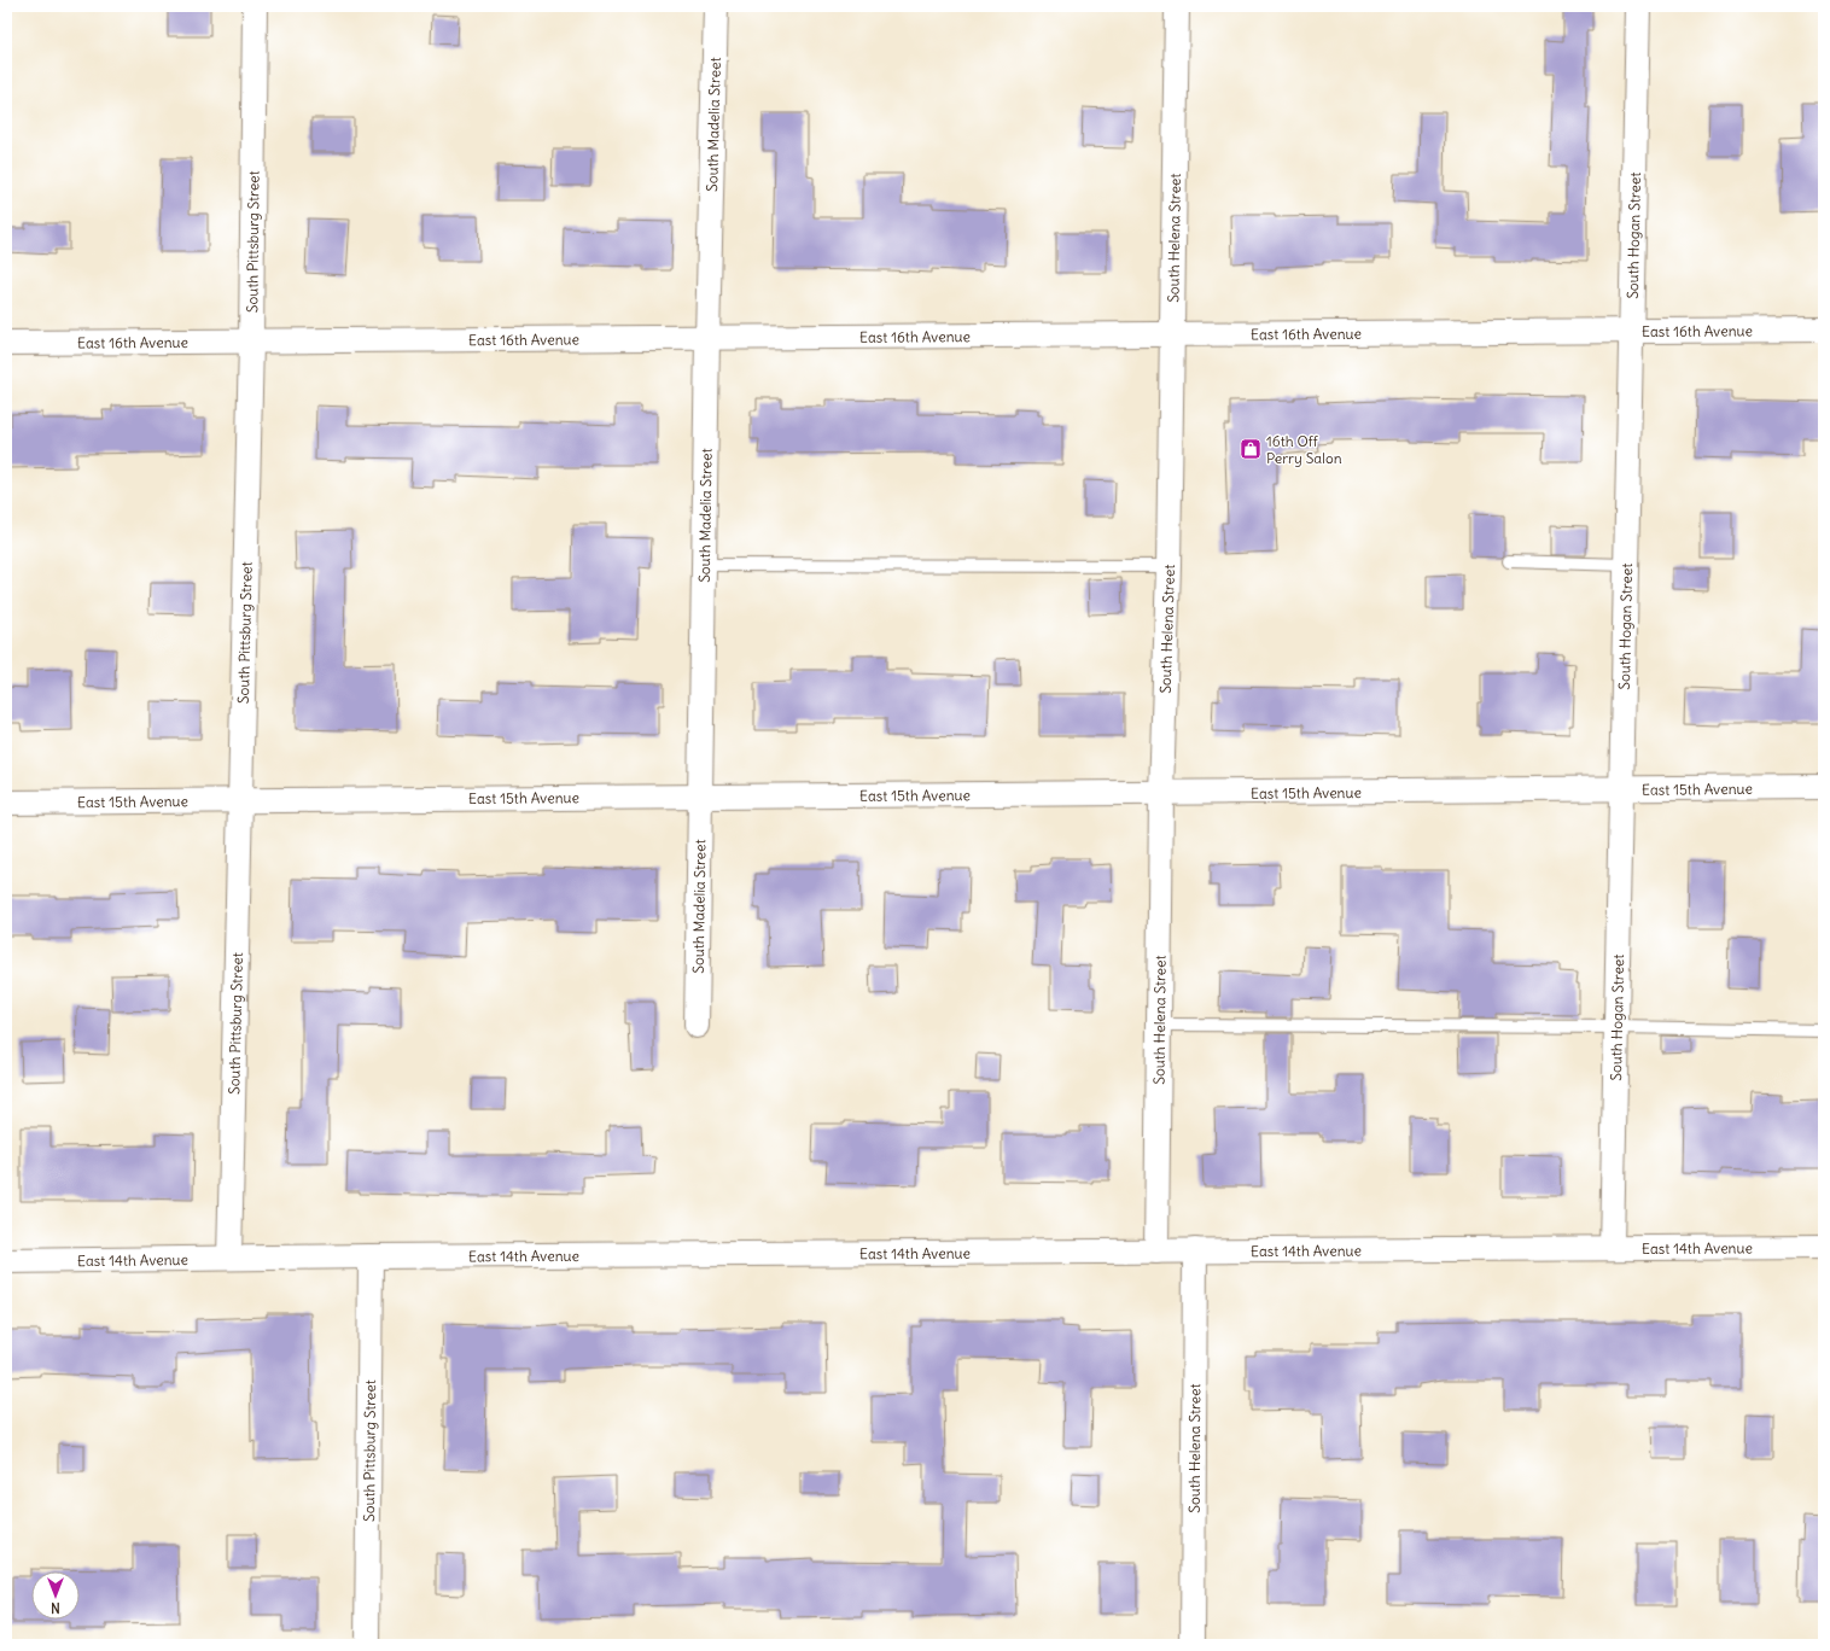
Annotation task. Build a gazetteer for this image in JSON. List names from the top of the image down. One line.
{"streets":{"street":["South Madelia Street","South Hogan Street","South Helena Street","South Pittsburg Street","East 16th Avenue","East 15th Avenue","East 14th Avenue"]},"crossings":[["South Madelia Street","East 16th Avenue"],["South Madelia Street","East 15th Avenue"],["South Hogan Street","East 16th Avenue"],["South Hogan Street","East 15th Avenue"],["South Hogan Street","East 14th Avenue"],["South Helena Street","East 16th Avenue"],["South Helena Street","East 15th Avenue"],["South Helena Street","East 14th Avenue"],["South Pittsburg Street","East 16th Avenue"],["South Pittsburg Street","East 15th Avenue"],["South Pittsburg Street","East 14th Avenue"]],"places":{"shop":["16th Off Perry Salon"]},"north":"bottom"}
